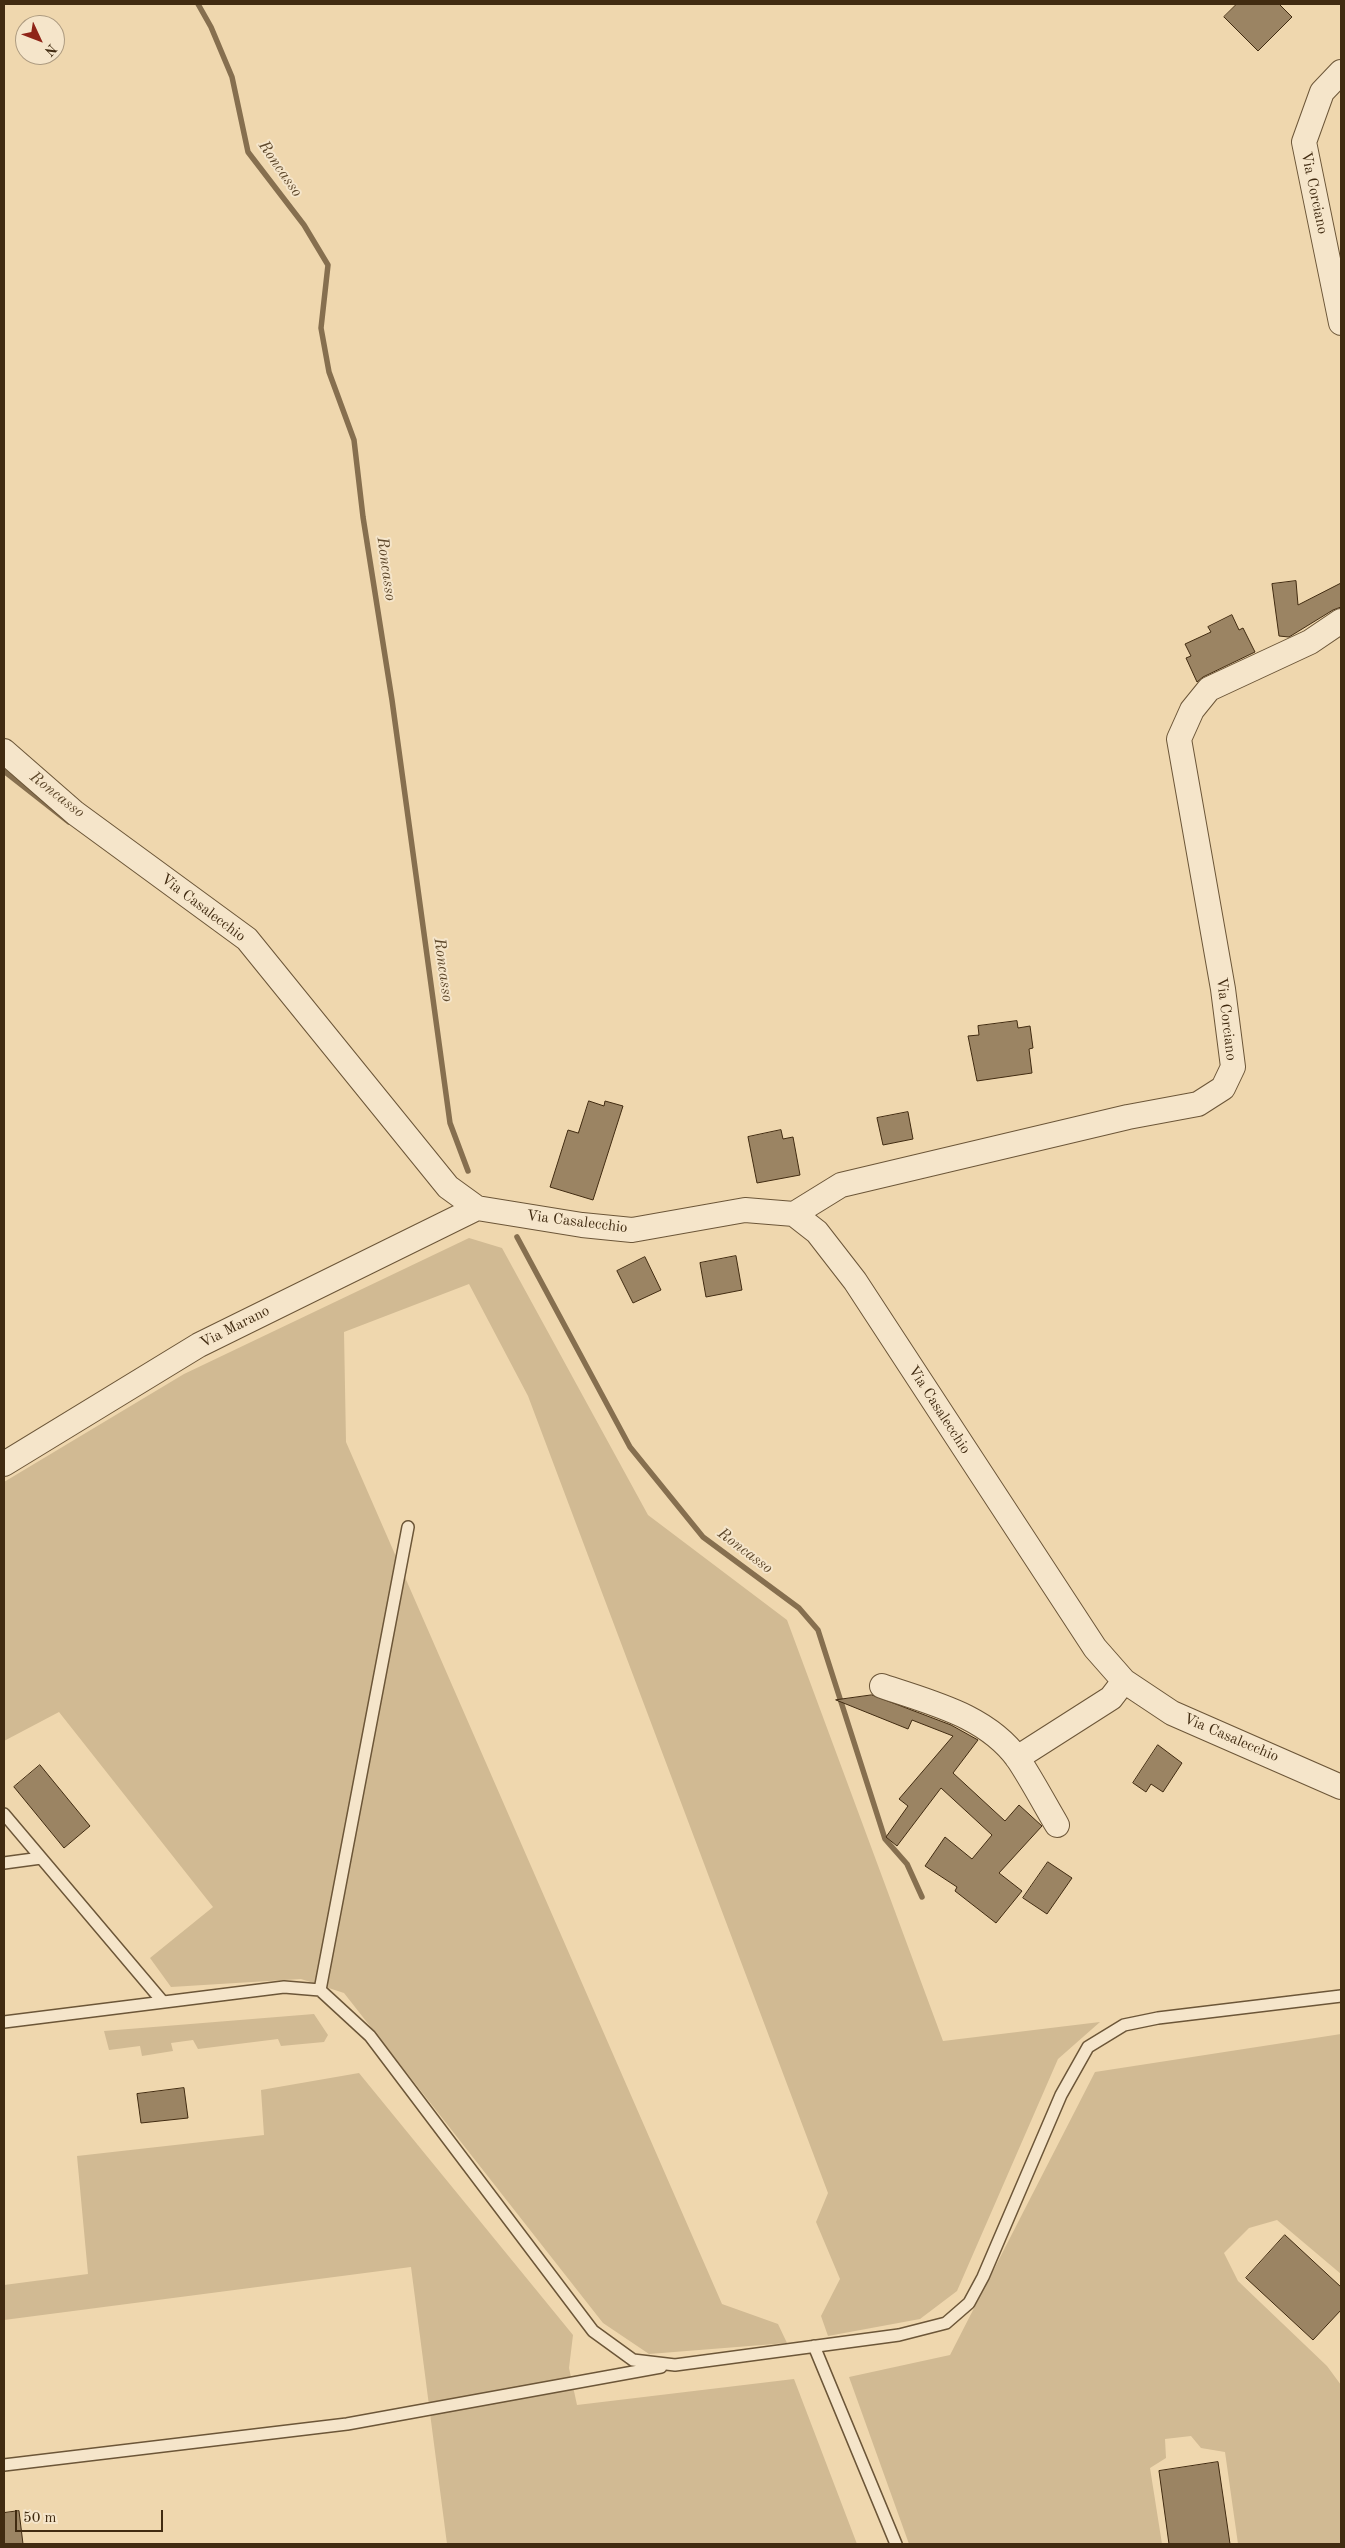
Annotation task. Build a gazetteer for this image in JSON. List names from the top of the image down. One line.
{"streets":{"street":["Via Corciano","Via Casalecchio","Via Marano"]},"crossings":[["Via Corciano","Via Casalecchio"],["Via Casalecchio","Via Marano"]],"water":["Roncasso"],"scale_bar":"50 m","north":"bottom right"}
